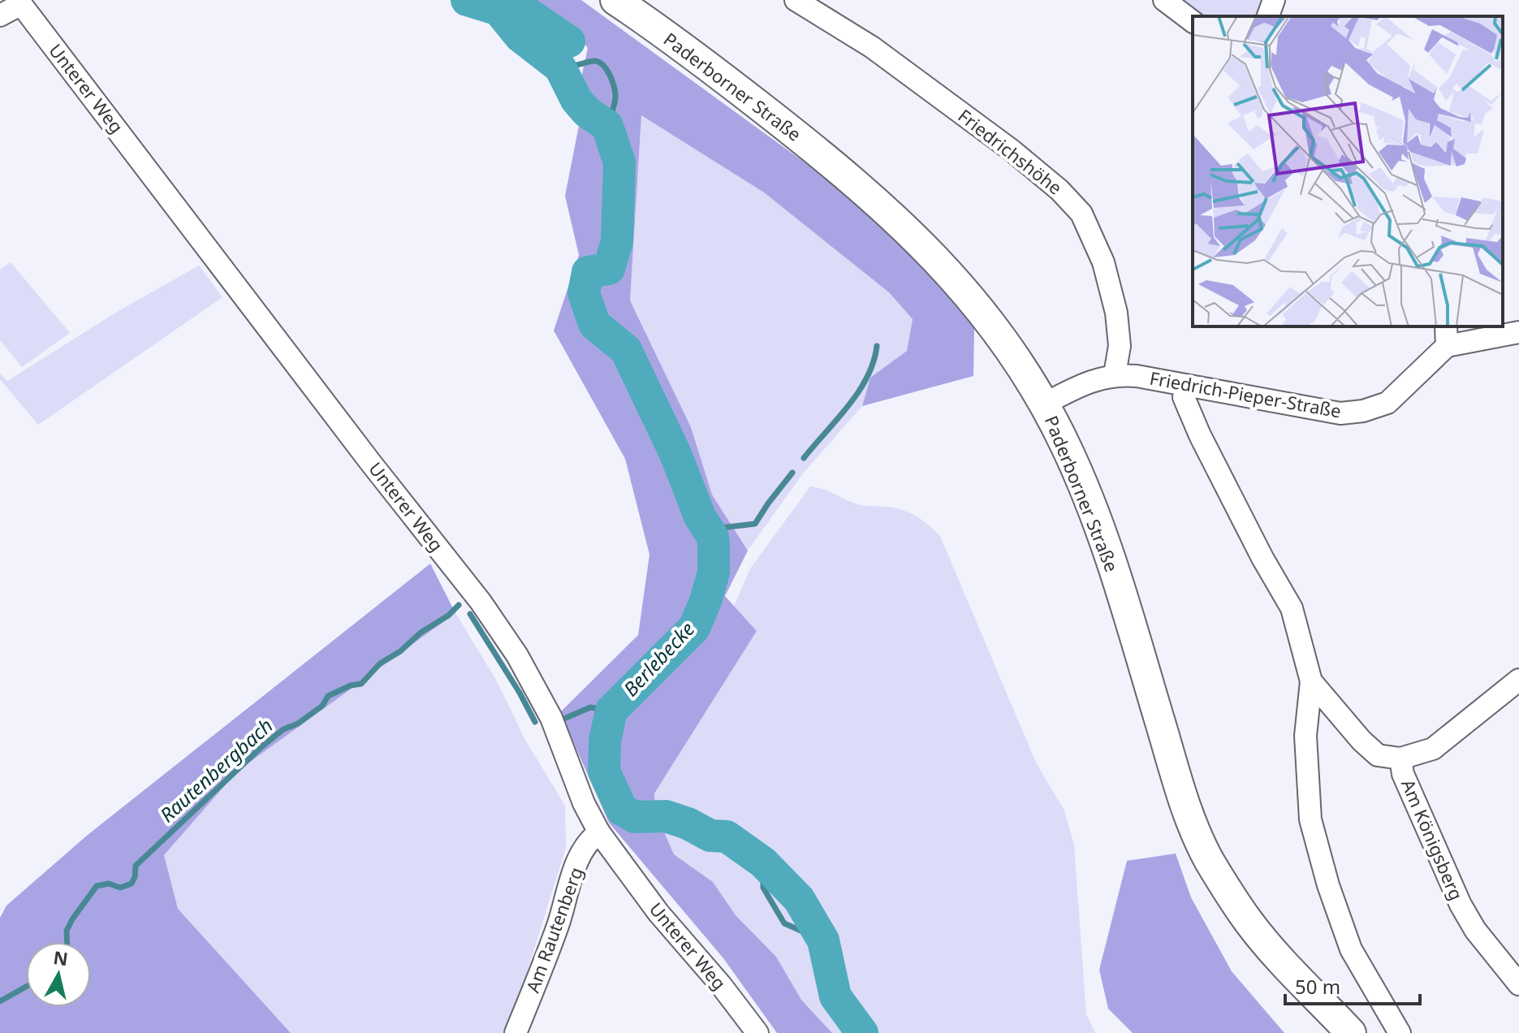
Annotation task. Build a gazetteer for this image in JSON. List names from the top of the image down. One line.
{"streets":{"main road":["Paderborner Straße"],"street":["Unterer Weg","Friedrichshöhe","Friedrich-Pieper-Straße","Am Königsberg","Am Rautenberg"]},"crossings":[["Paderborner Straße","Friedrich-Pieper-Straße"],["Unterer Weg","Am Rautenberg"],["Friedrichshöhe","Friedrich-Pieper-Straße"],["Friedrich-Pieper-Straße","Am Königsberg"]],"water":["Berlebecke","Rautenbergbach"],"scale_bar":"50 m","north":"top"}
